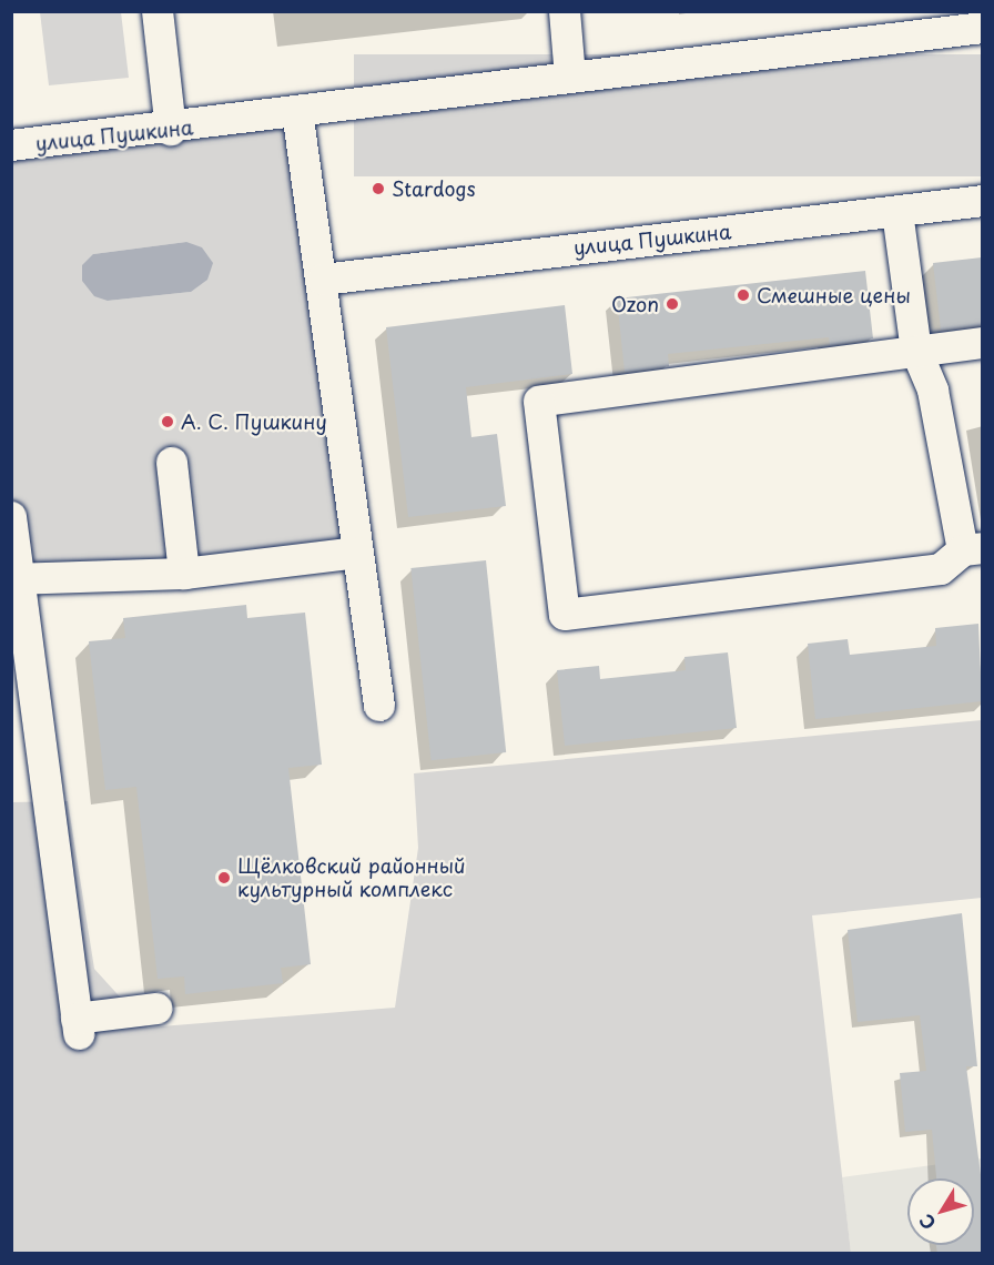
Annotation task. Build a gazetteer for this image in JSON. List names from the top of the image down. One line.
{"streets":{"street":["улица Пушкина"]},"places":["Stardogs","Смешные цены","Ozon","А. С. Пушкину","Щёлковский районный культурный комплекс"],"north":"bottom left"}
